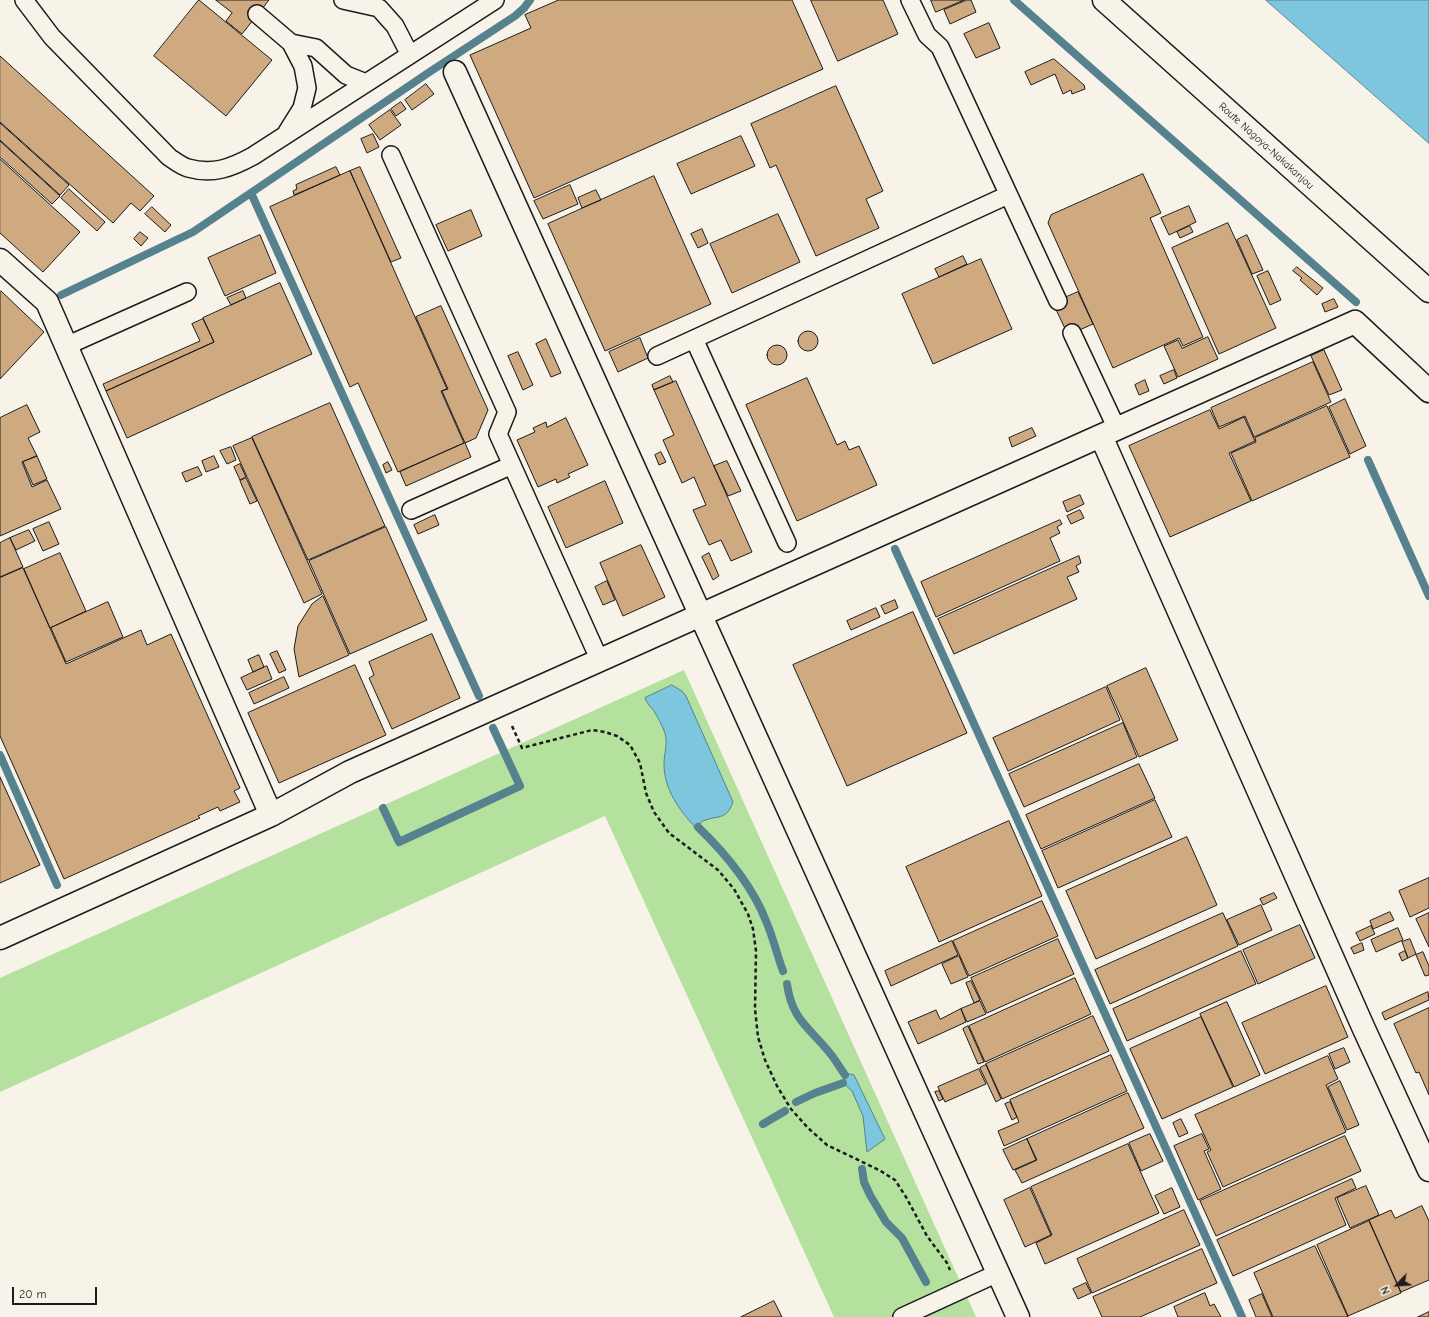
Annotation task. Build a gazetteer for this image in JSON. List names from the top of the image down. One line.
{"streets":{"street":["Route Nagoya-Nakakanjou"]},"scale_bar":"20 m","north":"bottom left"}
